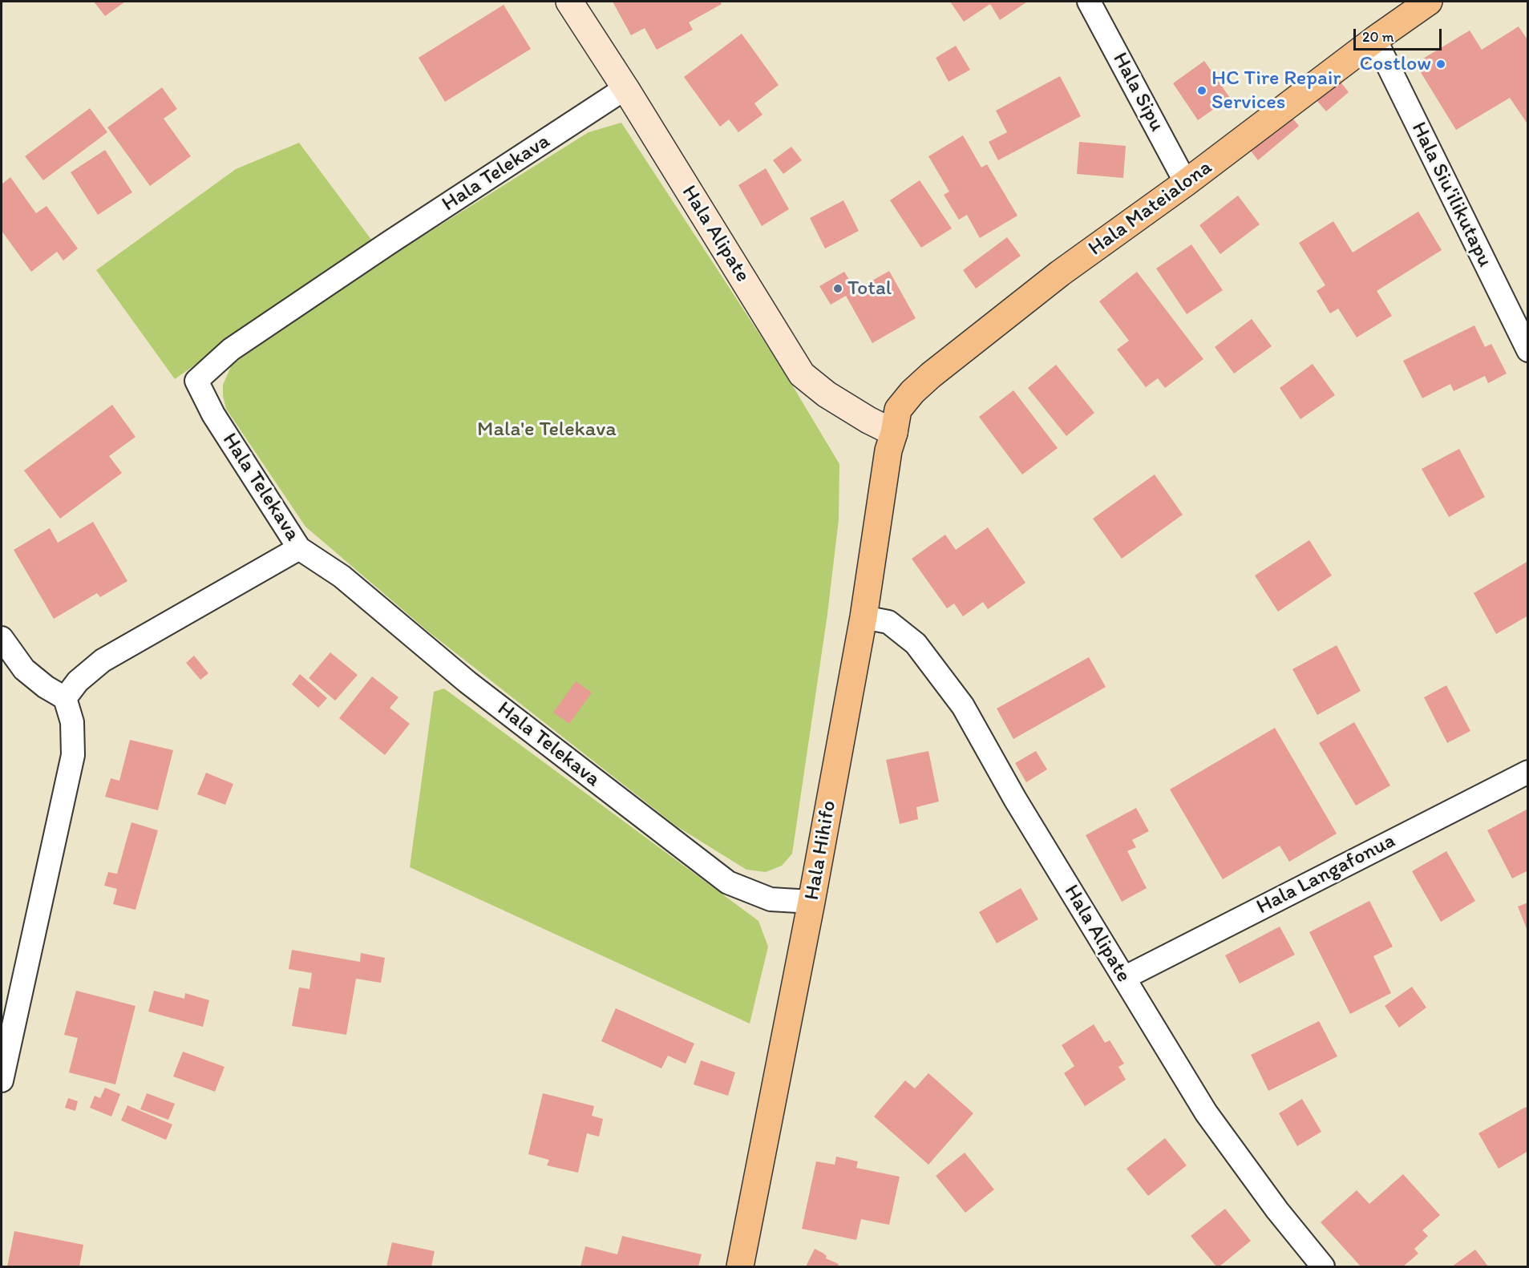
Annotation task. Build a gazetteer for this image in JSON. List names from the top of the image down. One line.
{"streets":{"main road":["Hala Mateialona","Hala Hihifo"],"street":["Hala Sipu","Hala Telekava","Hala Siu'ilikutapu","Hala Alipate","Hala Langafonua"]},"crossings":[["Hala Sipu","Hala Mateialona"],["Hala Telekava","Hala Alipate"],["Hala Telekava","Hala Hihifo"],["Hala Siu'ilikutapu","Hala Mateialona"],["Hala Mateialona","Hala Alipate"],["Hala Mateialona","Hala Hihifo"],["Hala Alipate","Hala Hihifo"],["Hala Alipate","Hala Langafonua"]],"parks":["Mala'e Telekava"],"places":["Costlow","HC Tire Repair Services","Total"],"scale_bar":"20 m"}
